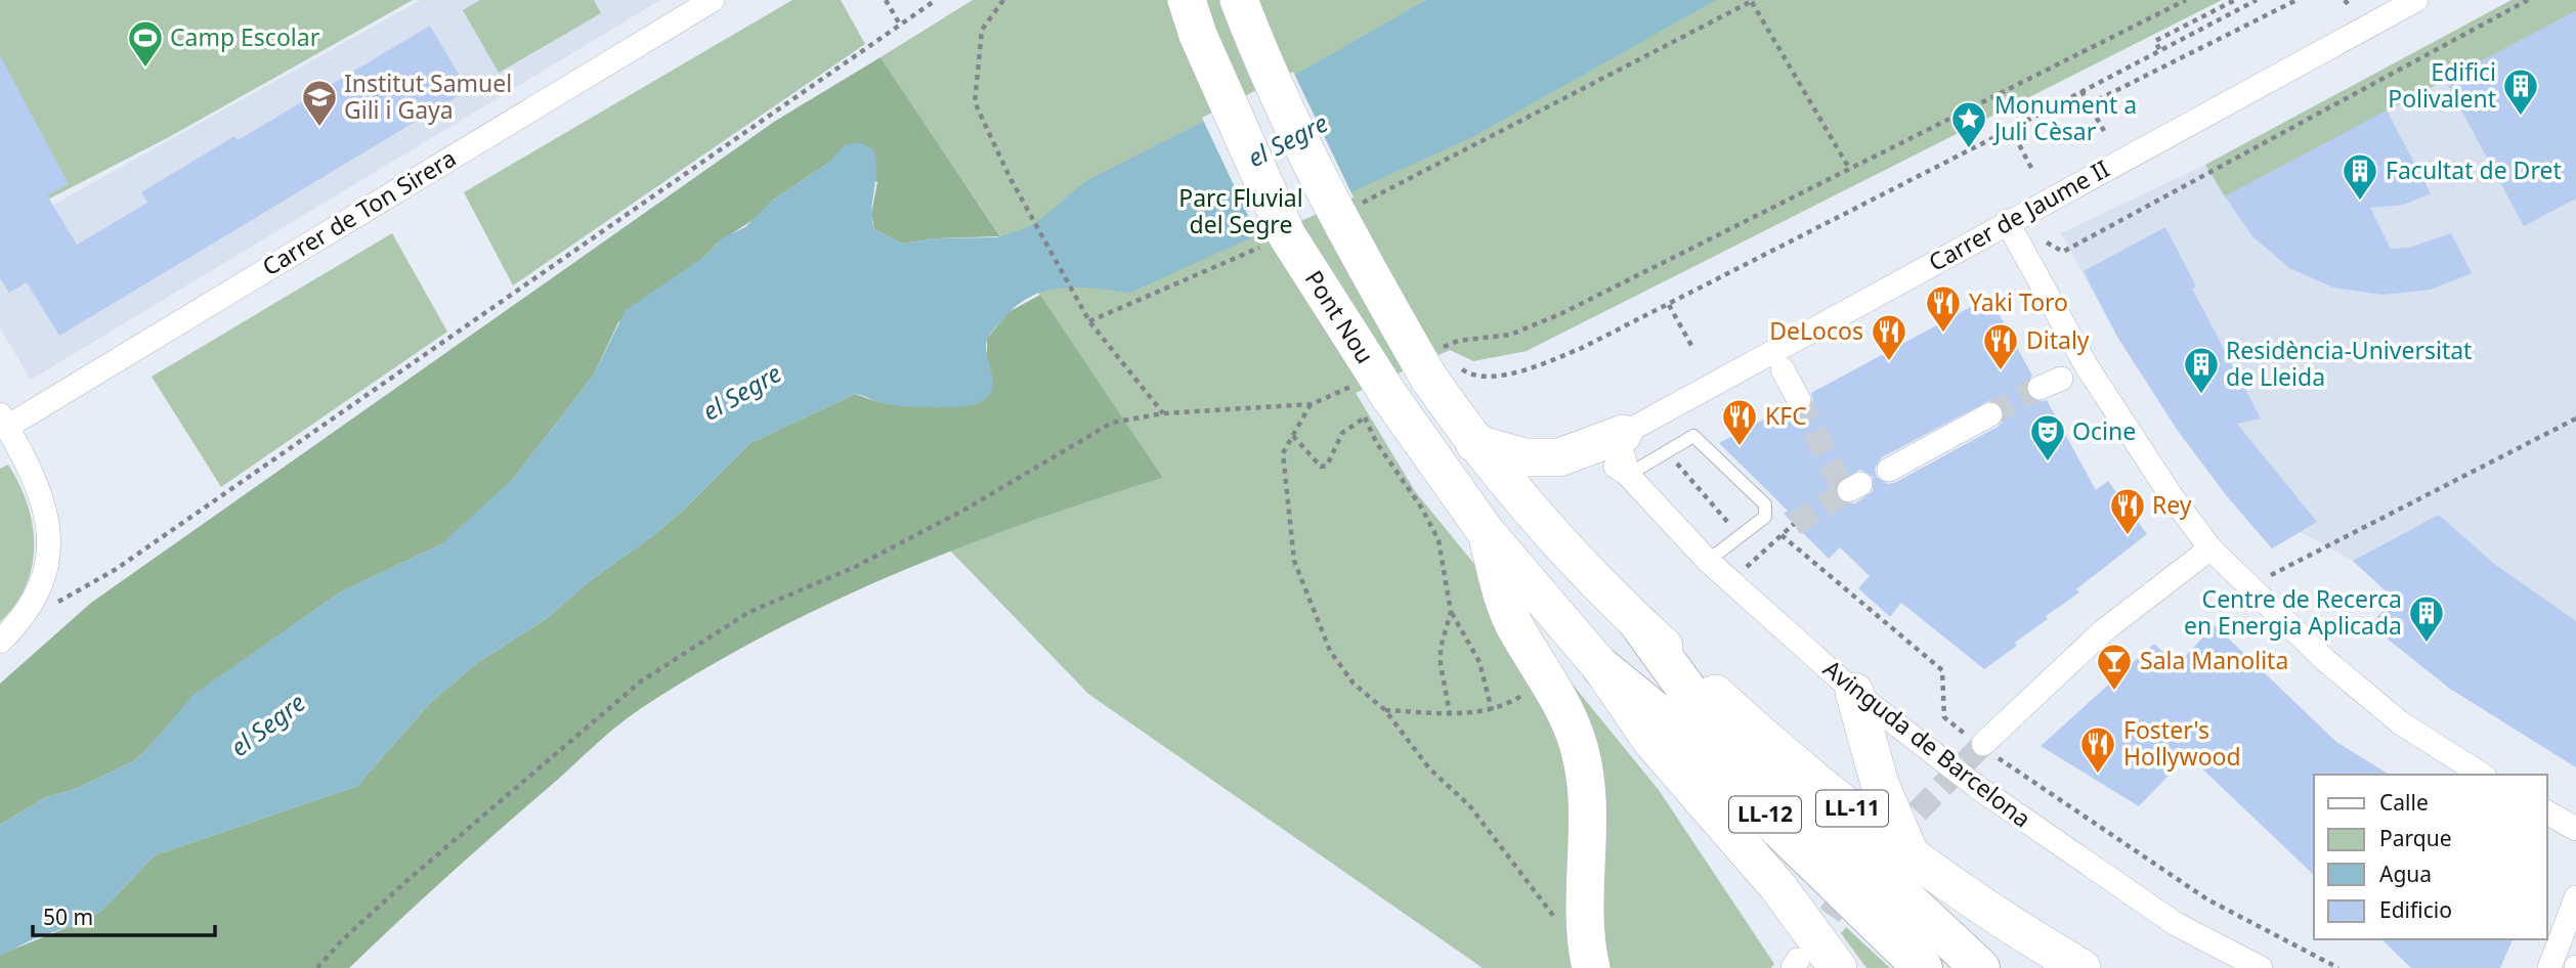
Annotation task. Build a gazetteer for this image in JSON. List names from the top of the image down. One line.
{"streets":{"highway":["LL-12"],"main road":["Pont Nou","LL-11"],"street":["Carrer de Ton Sirera","Carrer de Jaume II","Avinguda de Barcelona"]},"crossings":[["Carrer de Jaume II","Avinguda de Barcelona"],["Pont Nou","LL-11"],["LL-11","LL-12"]],"water":["el Segre"],"parks":["Parc Fluvial del Segre"],"places":{"sports":["Camp Escolar"],"building":["Edifici Polivalent","Facultat de Dret","Residència-Universitat de Lleida","Centre de Recerca en Energia Aplicada"],"school or university":["Institut Samuel Gili i Gaya"],"place":["Monument a Juli Cèsar"],"restaurant":["Yaki Toro","DeLocos","Ditaly","KFC","Rey","Foster's Hollywood"],"theatre":["Ocine"],"bar":["Sala Manolita"]},"legend":["Calle","Parque","Agua","Edificio"],"scale_bar":"50 m"}
